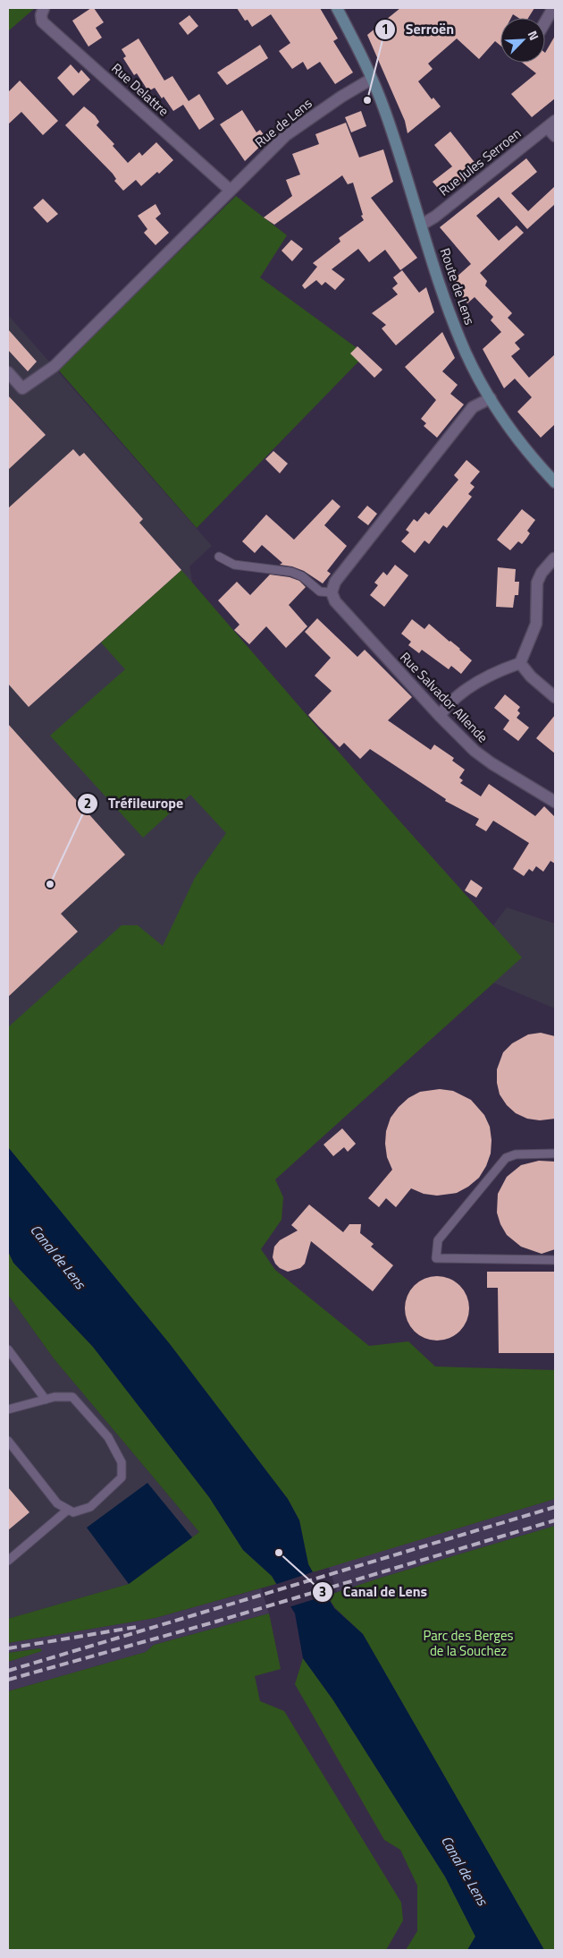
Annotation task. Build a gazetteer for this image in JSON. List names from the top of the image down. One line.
{"streets":{"street":["Rue Delattre","Rue de Lens","Rue Jules Serroen","Route de Lens","Rue Salvador Allende"]},"crossings":[["Rue Delattre","Rue de Lens"],["Rue de Lens","Route de Lens"],["Rue Jules Serroen","Route de Lens"]],"water":["Canal de Lens"],"parks":["Parc des Berges de la Souchez"],"places":["Serroën","Tréfileurope","Canal de Lens"],"north":"top right"}
